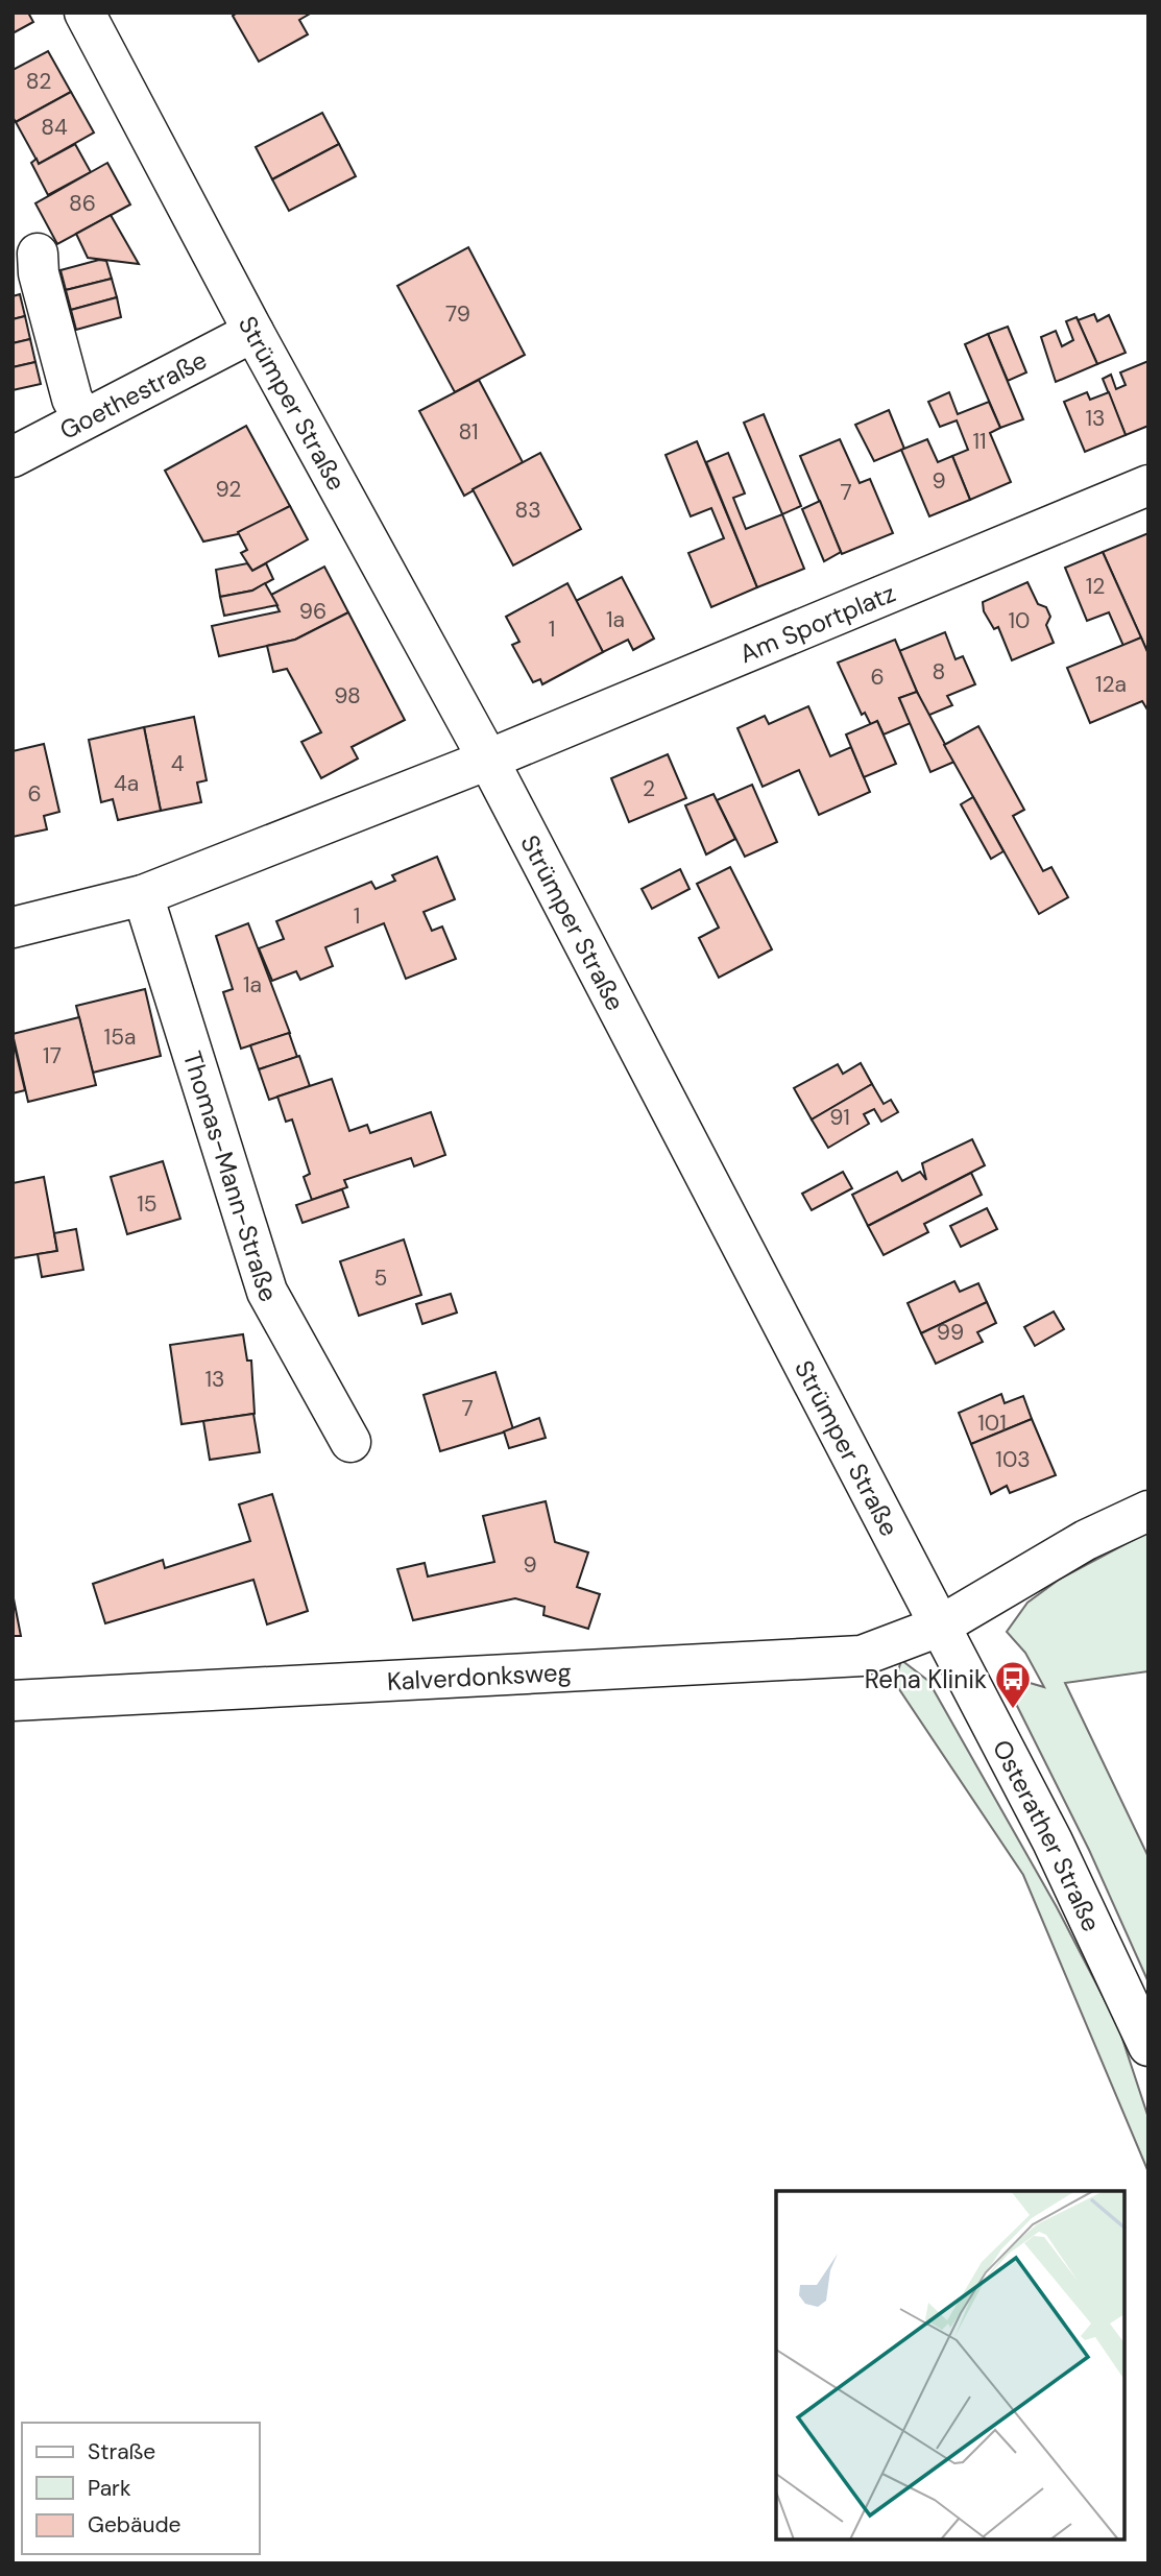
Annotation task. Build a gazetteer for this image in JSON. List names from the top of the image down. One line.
{"streets":{"street":["Goethestraße","Strümper Straße","Am Sportplatz","Thomas-Mann-Straße","Kalverdonksweg","Osterather Straße"]},"crossings":[["Goethestraße","Strümper Straße"],["Strümper Straße","Am Sportplatz"],["Strümper Straße","Kalverdonksweg"],["Strümper Straße","Osterather Straße"],["Kalverdonksweg","Osterather Straße"]],"places":{"bus stop":["Reha Klinik"]},"house_numbers":["82","84","86","79","13","81","11","9","92","7","83","12","96","1a","10","1","8","6","12a","98","4","4a","2","6","1","1a","15a","17","91","15","5","99","13","7","101","103","9"],"legend":["Straße","Park","Gebäude"]}
